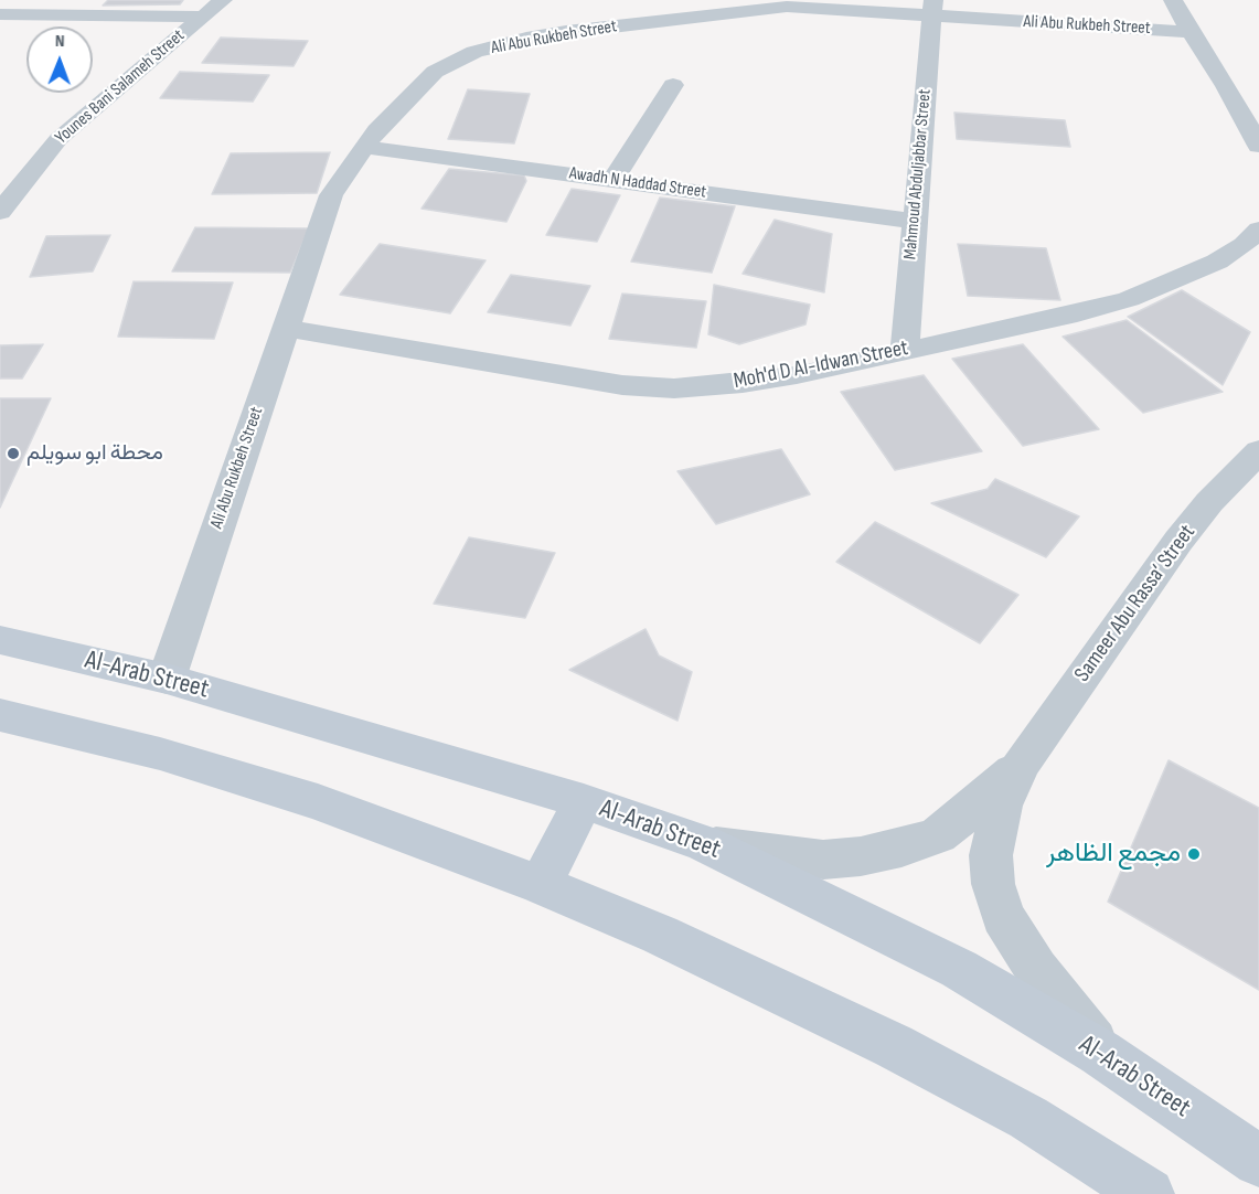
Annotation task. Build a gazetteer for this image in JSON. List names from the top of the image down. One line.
{"streets":{"main road":["Al-Arab Street"],"street":["Ali Abu Rukbeh Street","Younes Bani Salameh Street","Mahmoud Abduljabbar Street","Awadh N Haddad Street","Moh'd D Al-Idwan Street","Sameer Abu Rassa‘ Street"]},"crossings":[["Ali Abu Rukbeh Street","Mahmoud Abduljabbar Street"],["Ali Abu Rukbeh Street","Awadh N Haddad Street"],["Ali Abu Rukbeh Street","Moh'd D Al-Idwan Street"],["Ali Abu Rukbeh Street","Al-Arab Street"],["Mahmoud Abduljabbar Street","Awadh N Haddad Street"],["Mahmoud Abduljabbar Street","Moh'd D Al-Idwan Street"],["Sameer Abu Rassa‘ Street","Al-Arab Street"]],"places":["محطة ابو سويلم","مجمع الظاهر"],"north":"top"}
